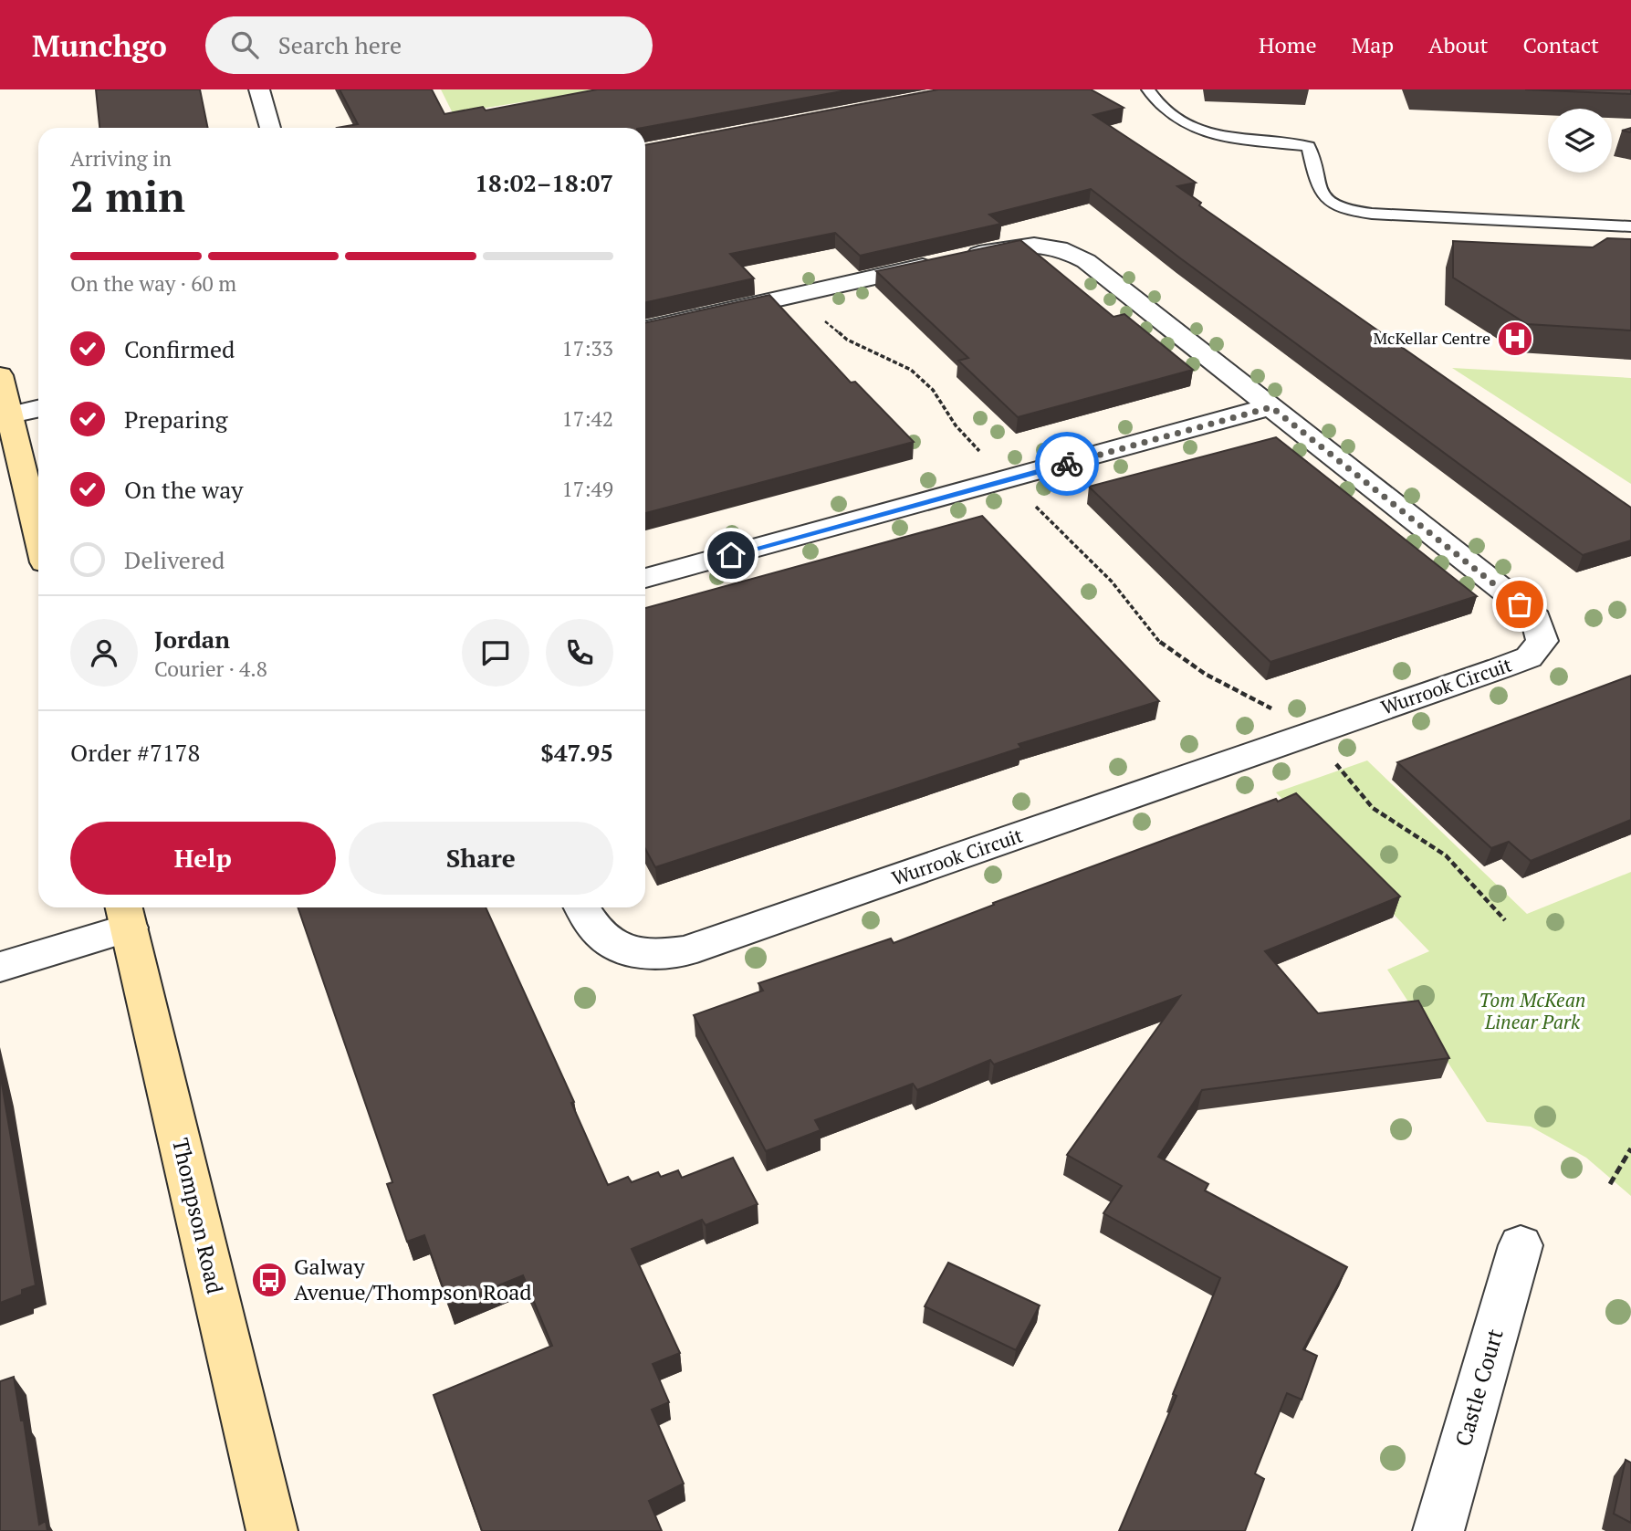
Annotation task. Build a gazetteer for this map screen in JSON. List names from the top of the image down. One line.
{"streets":{"main road":["Thompson Road"],"street":["Wurrook Circuit","Castle Court"]},"parks":["Tom McKean Linear Park"],"places":{"hospital":["McKellar Centre"],"bus stop":["Galway Avenue/Thompson Road"]},"page":{"header":"Munchgo","search":"Search here","nav":["Home","Map","About","Contact"],"heading":["2 min","Arriving in","18:02–18:07"],"panel":["Jordan","Courier · 4.8","Order #7178","$47.95"],"bar":"On the way · 60 m","list":[["Confirmed","17:33"],["Preparing","17:42"],["On the way","17:49"],"Delivered"],"buttons":["Help","Share"]}}
